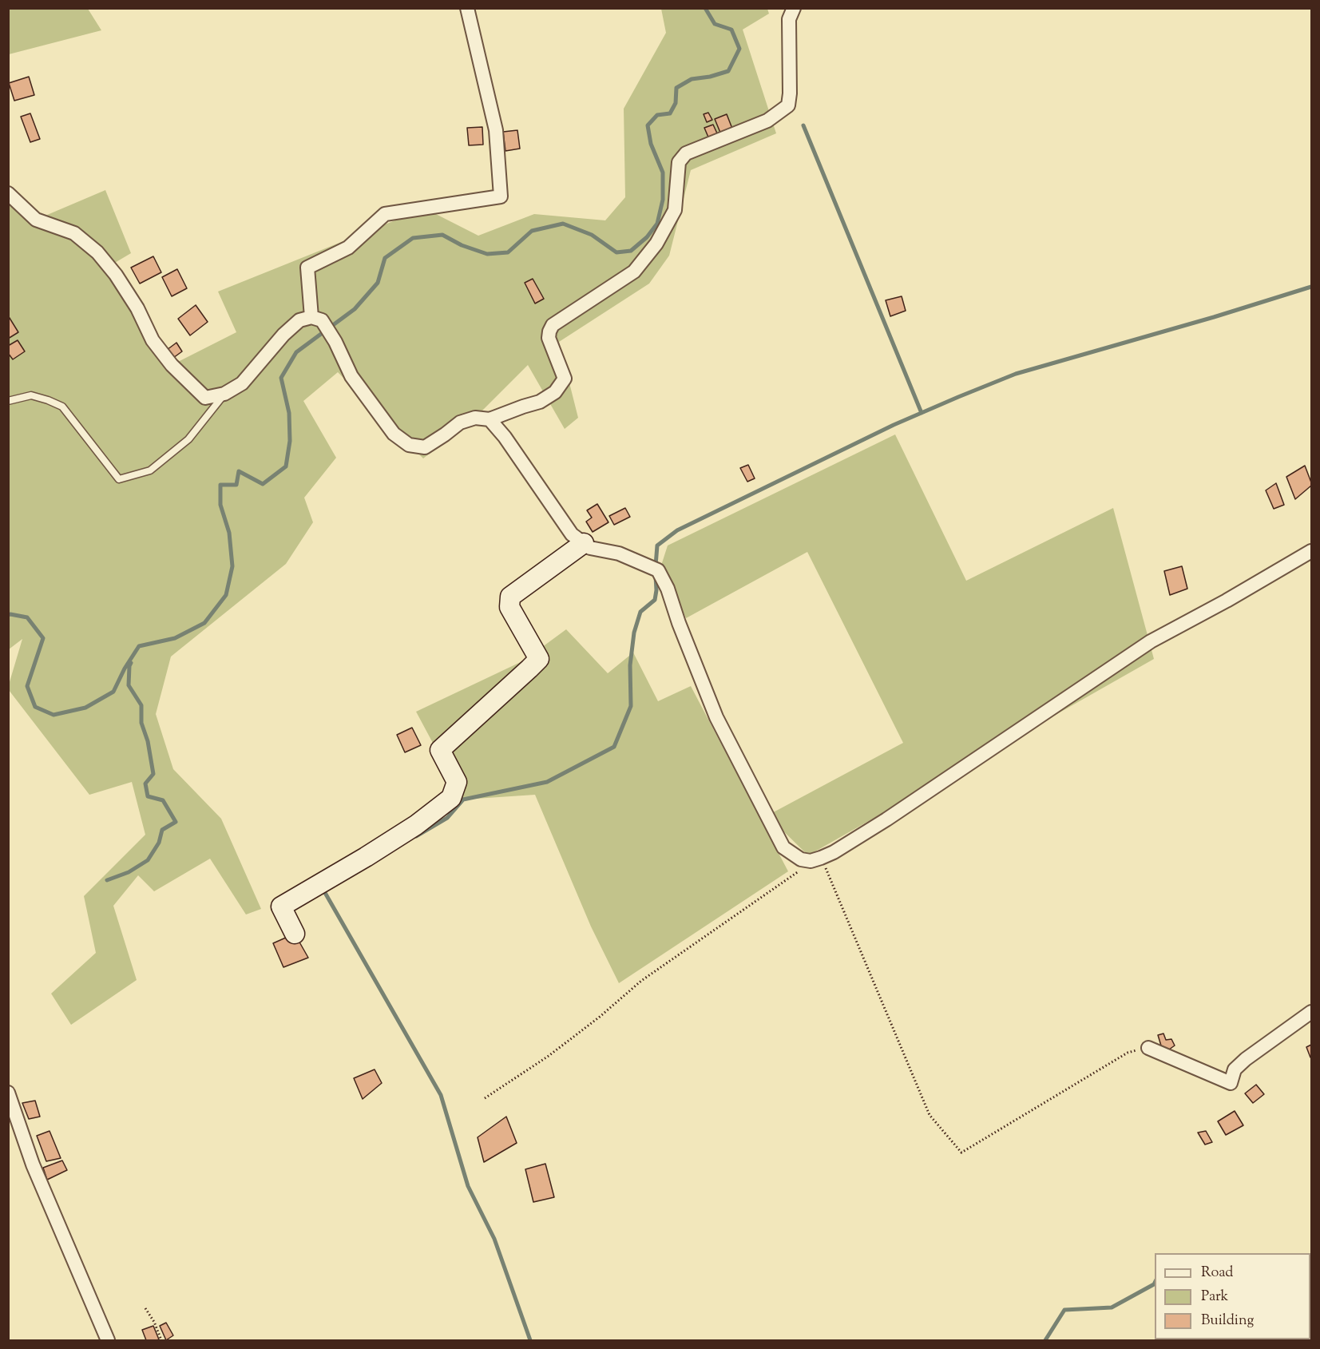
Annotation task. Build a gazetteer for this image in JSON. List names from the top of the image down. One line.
{"legend":["Road","Park","Building"]}
